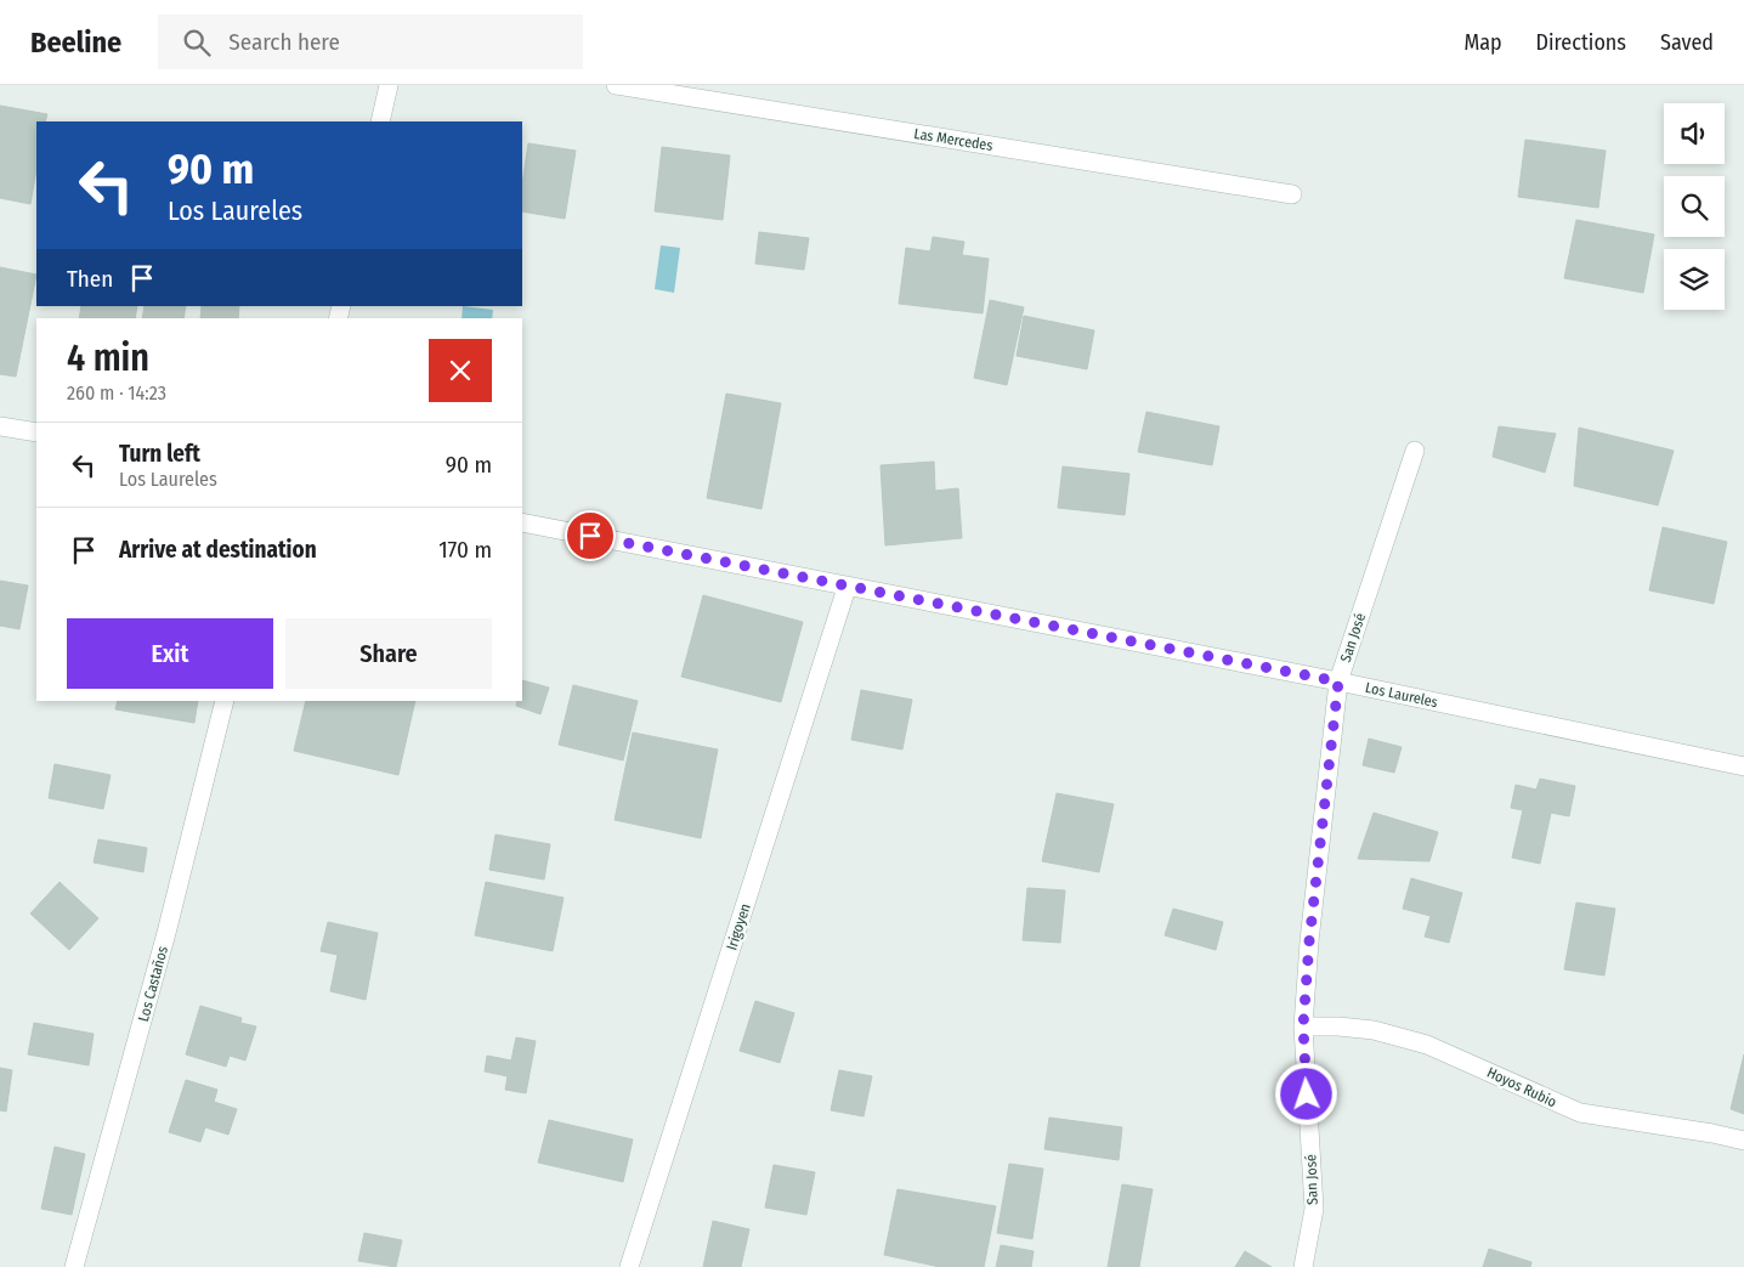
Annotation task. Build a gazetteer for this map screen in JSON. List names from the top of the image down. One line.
{"streets":{"street":["Las Mercedes","San José","Los Laureles","Irigoyen","Los Castaños","Hoyos Rubio"]},"crossings":[["San José","Los Laureles"],["San José","Hoyos Rubio"],["Los Laureles","Irigoyen"]],"page":{"header":"Beeline","search":"Search here","nav":["Map","Directions","Saved"],"turn":["90 m","Los Laureles"],"then":"Then","heading":["4 min","260 m · 14:23"],"list":[{"name":"Turn left","note":"Los Laureles","value":"90 m"},{"name":"Arrive at destination","value":"170 m"}],"buttons":["Exit","Share"]}}
